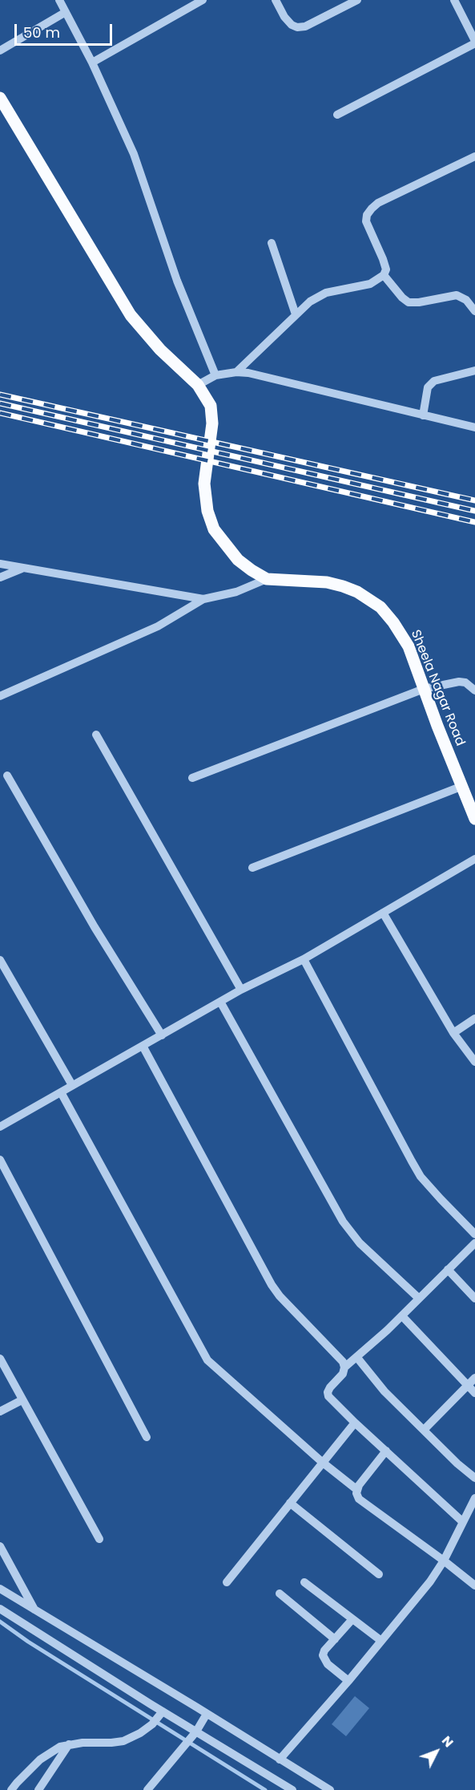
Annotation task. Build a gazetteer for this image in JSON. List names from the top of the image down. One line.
{"streets":{"main road":["Sheela Nagar Road"]},"scale_bar":"50 m","north":"top right"}
